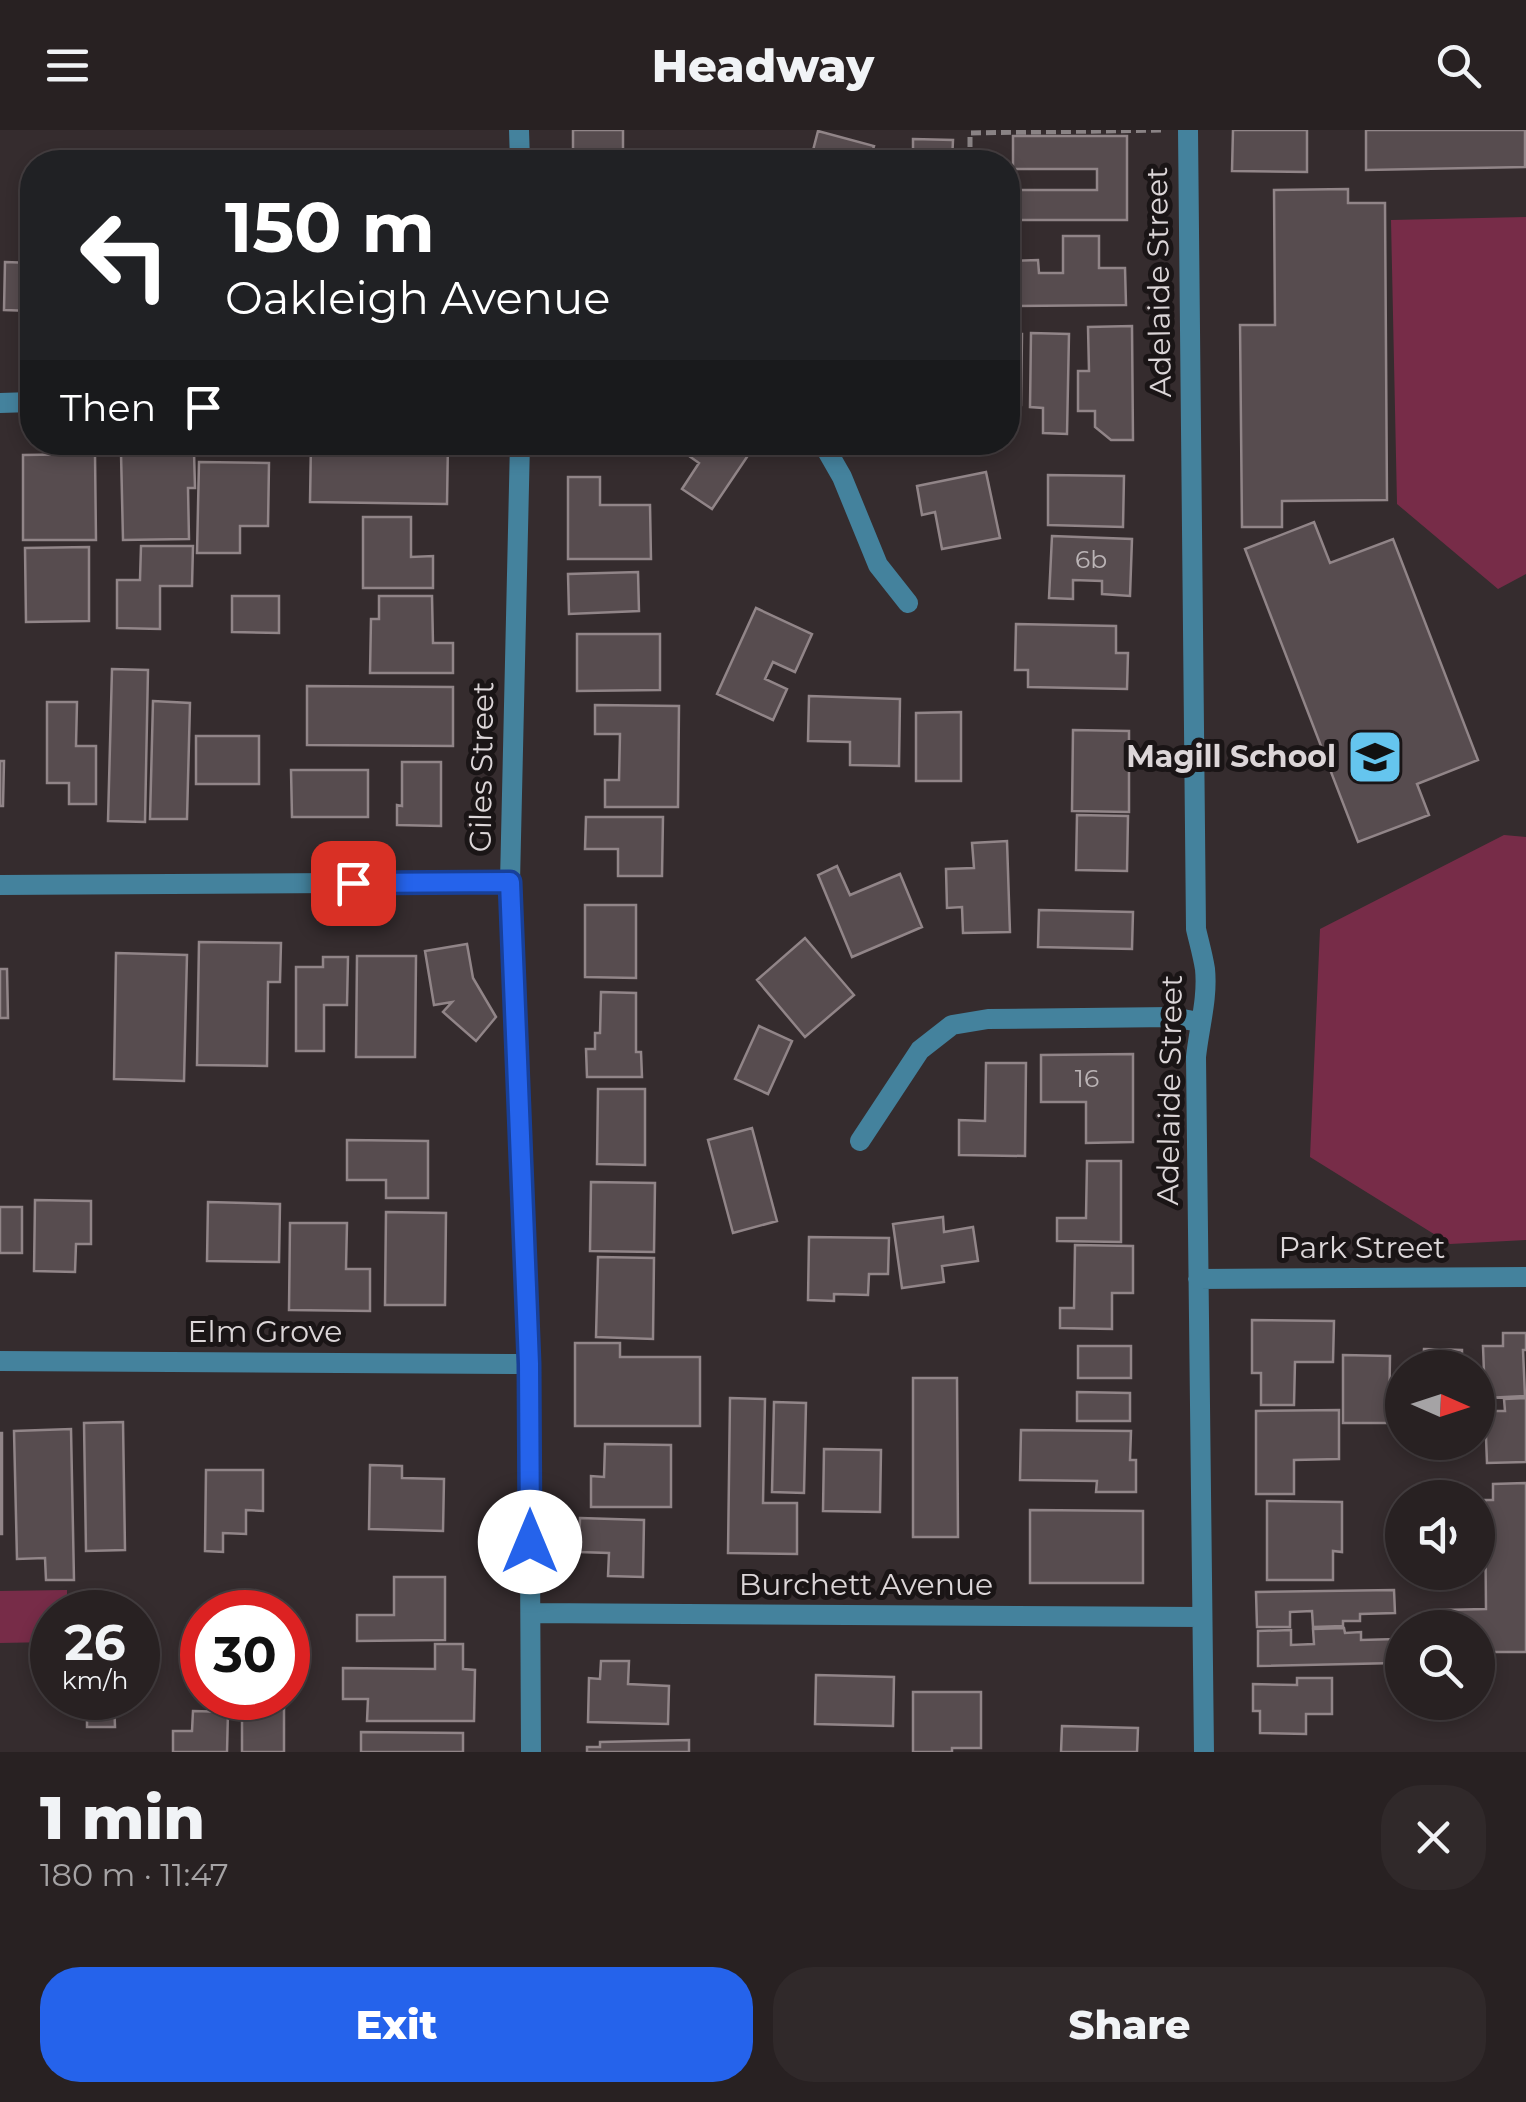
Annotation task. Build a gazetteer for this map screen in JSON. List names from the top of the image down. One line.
{"streets":{"street":["Adelaide Street","Giles Street","Park Street","Elm Grove","Burchett Avenue"]},"crossings":[["Adelaide Street","Park Street"],["Adelaide Street","Burchett Avenue"],["Giles Street","Elm Grove"],["Giles Street","Burchett Avenue"]],"places":{"school or university":["Magill School"]},"house_numbers":["6b","16"],"north":"right","page":{"header":"Headway","turn":["150 m","Oakleigh Avenue"],"then":"Then","speed":"26 km/h","limit":"30","heading":["1 min","180 m · 11:47"],"buttons":["Exit","Share"]}}
